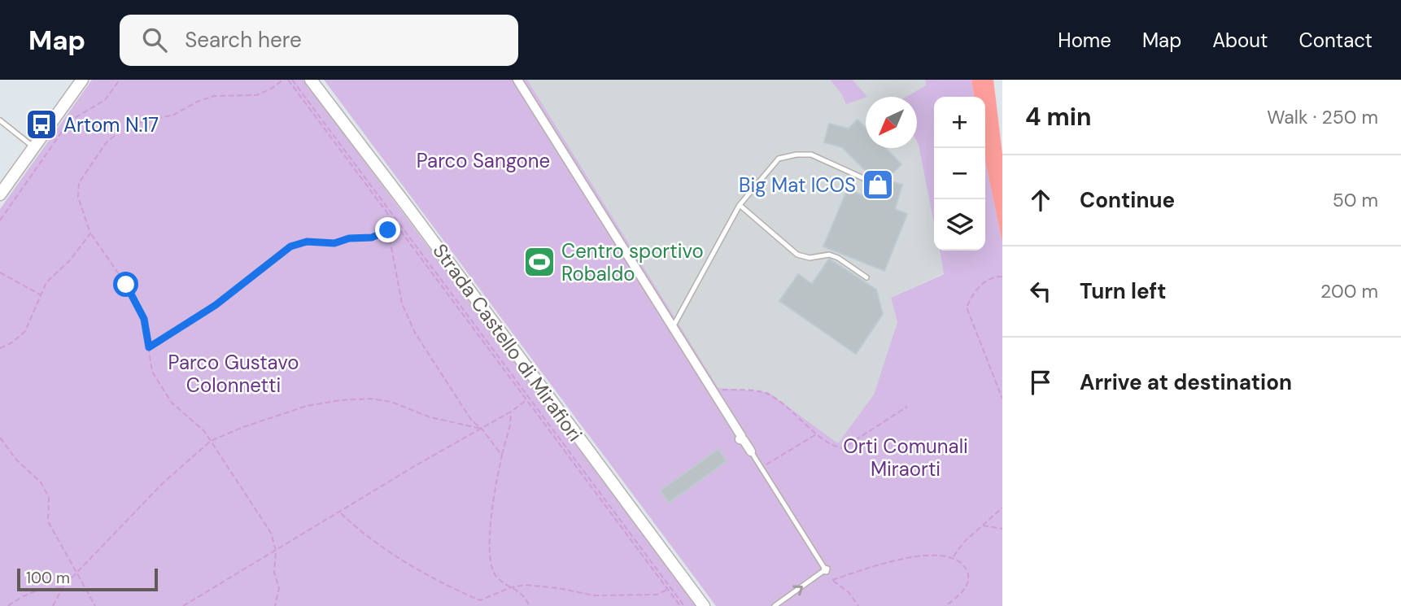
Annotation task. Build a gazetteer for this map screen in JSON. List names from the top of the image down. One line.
{"streets":{"street":["Strada Castello di Mirafiori"]},"parks":["Parco Sangone","Parco Gustavo Colonnetti","Orti Comunali Miraorti"],"places":{"bus stop":["Artom N.17"],"shop":["Big Mat ICOS"],"sports":["Centro sportivo Robaldo"]},"scale_bar":"100 m","north":"bottom left","page":{"header":"Map","search":"Search here","nav":["Home","Map","About","Contact"],"heading":["4 min","Walk · 250 m"],"map_buttons":["+","−"],"list":[["Continue","50 m"],["Turn left","200 m"],"Arrive at destination"],"scale":"100 m"}}
